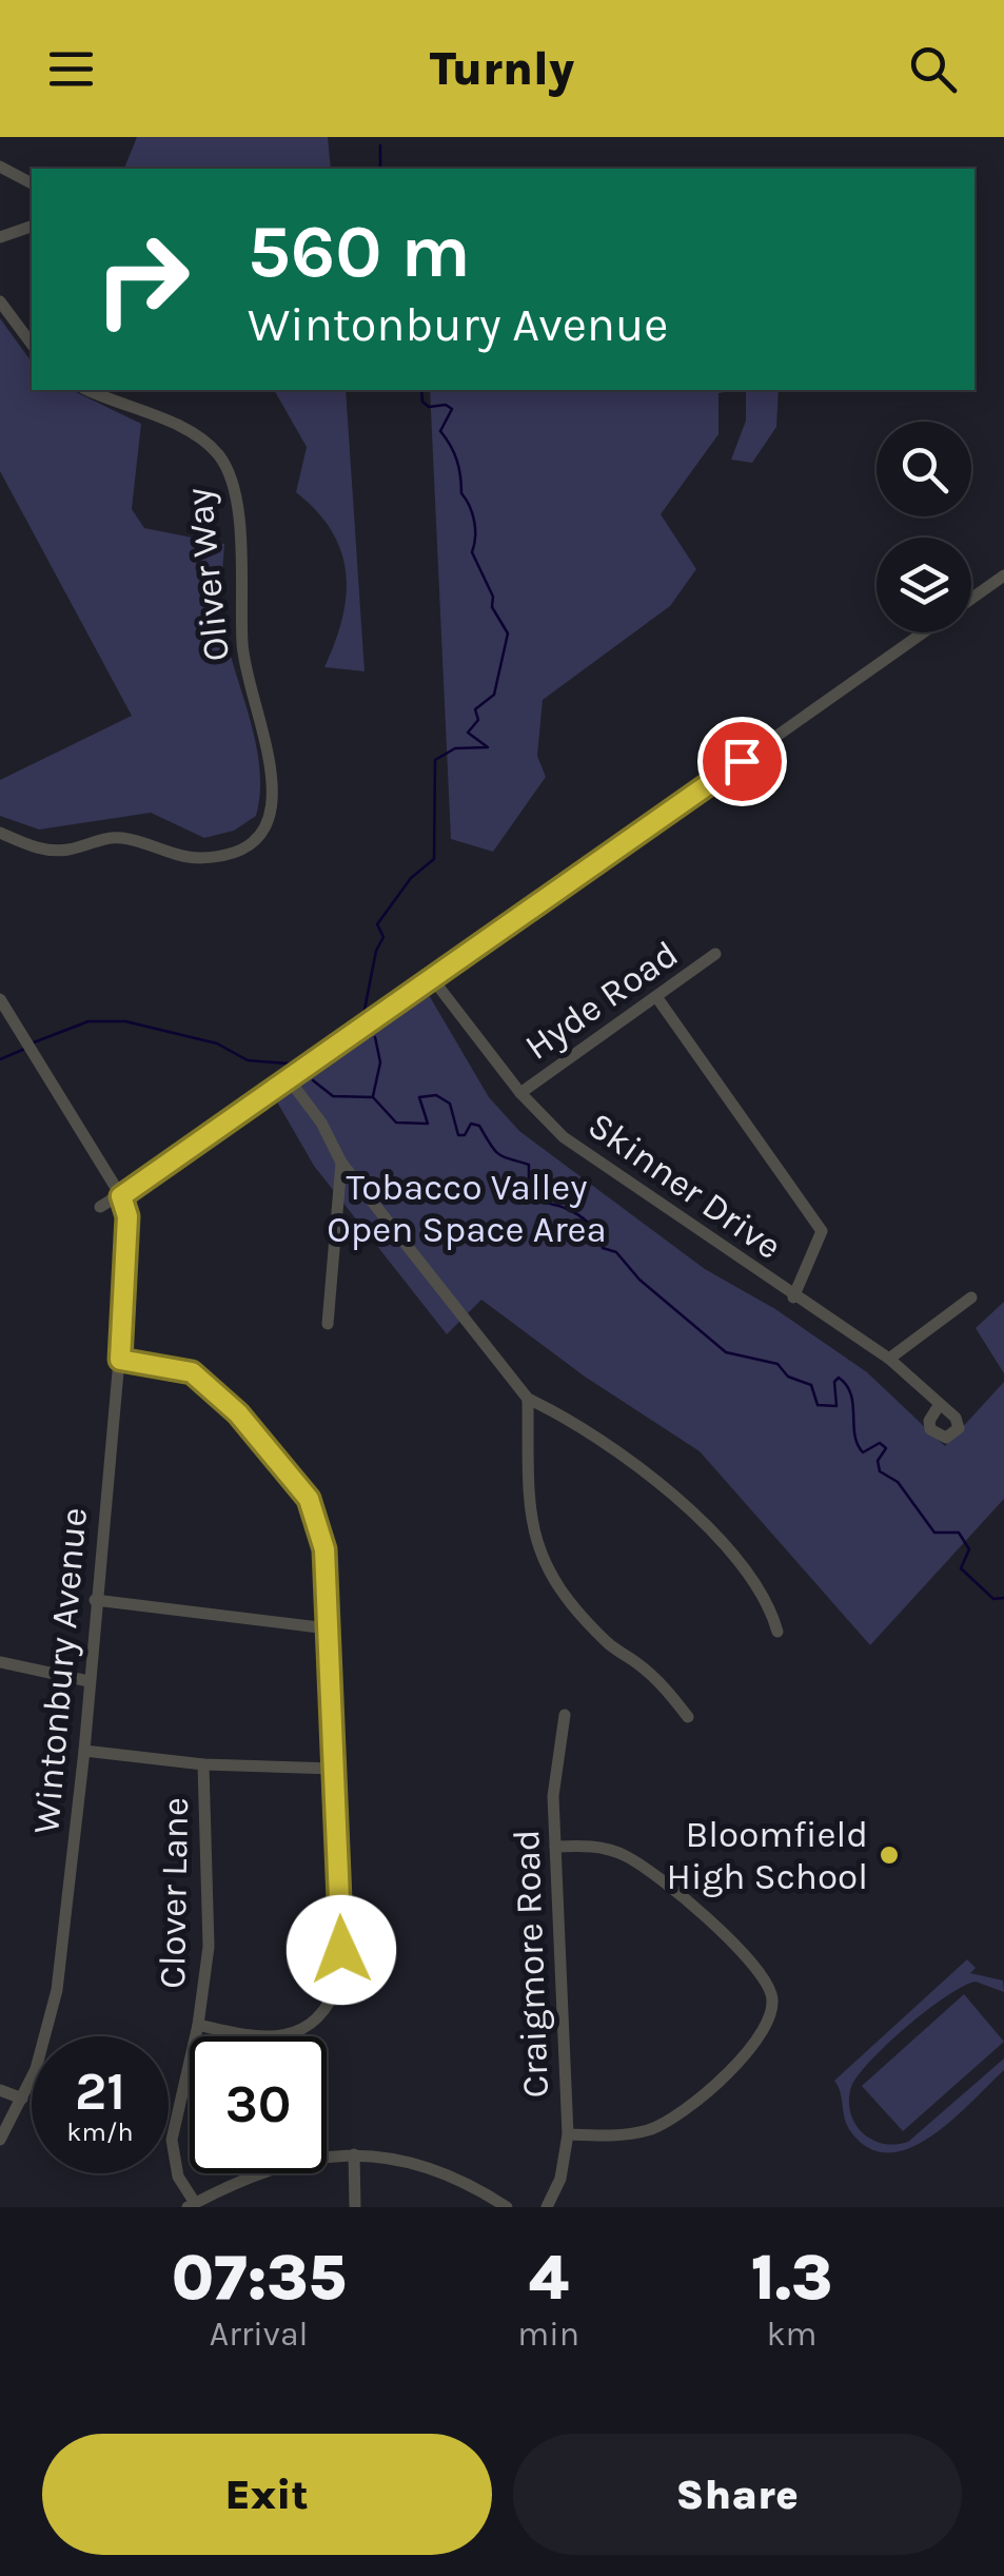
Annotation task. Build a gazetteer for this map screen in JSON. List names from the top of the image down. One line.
{"streets":{"street":["Oliver Way","Hyde Road","Skinner Drive","Wintonbury Avenue","Clover Lane","Craigmore Road"]},"crossings":[["Hyde Road","Skinner Drive"]],"parks":["Tobacco Valley Open Space Area"],"places":["Bloomfield High School"],"page":{"header":"Turnly","turn":["560 m","Wintonbury Avenue"],"speed":"21 km/h","limit":"30","eta":["07:35","Arrival","4","min","1.3","km"],"buttons":["Exit","Share"]}}
